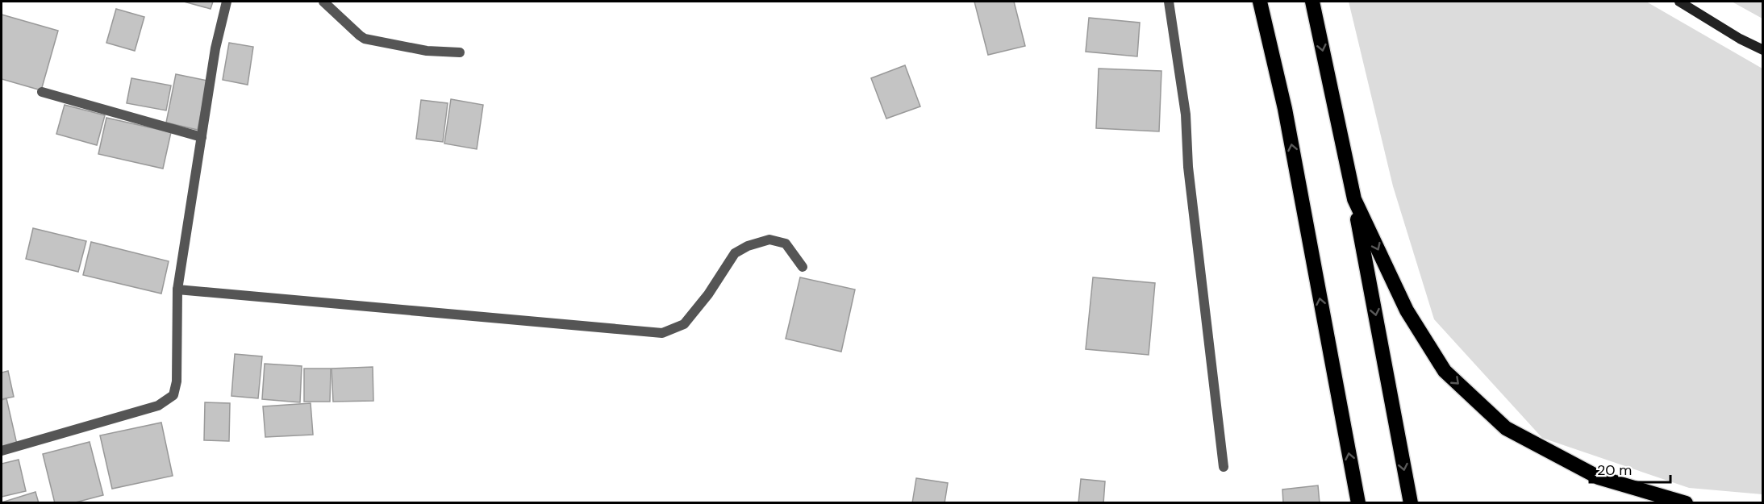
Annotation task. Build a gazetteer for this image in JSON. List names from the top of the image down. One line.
{"scale_bar":"20 m"}
